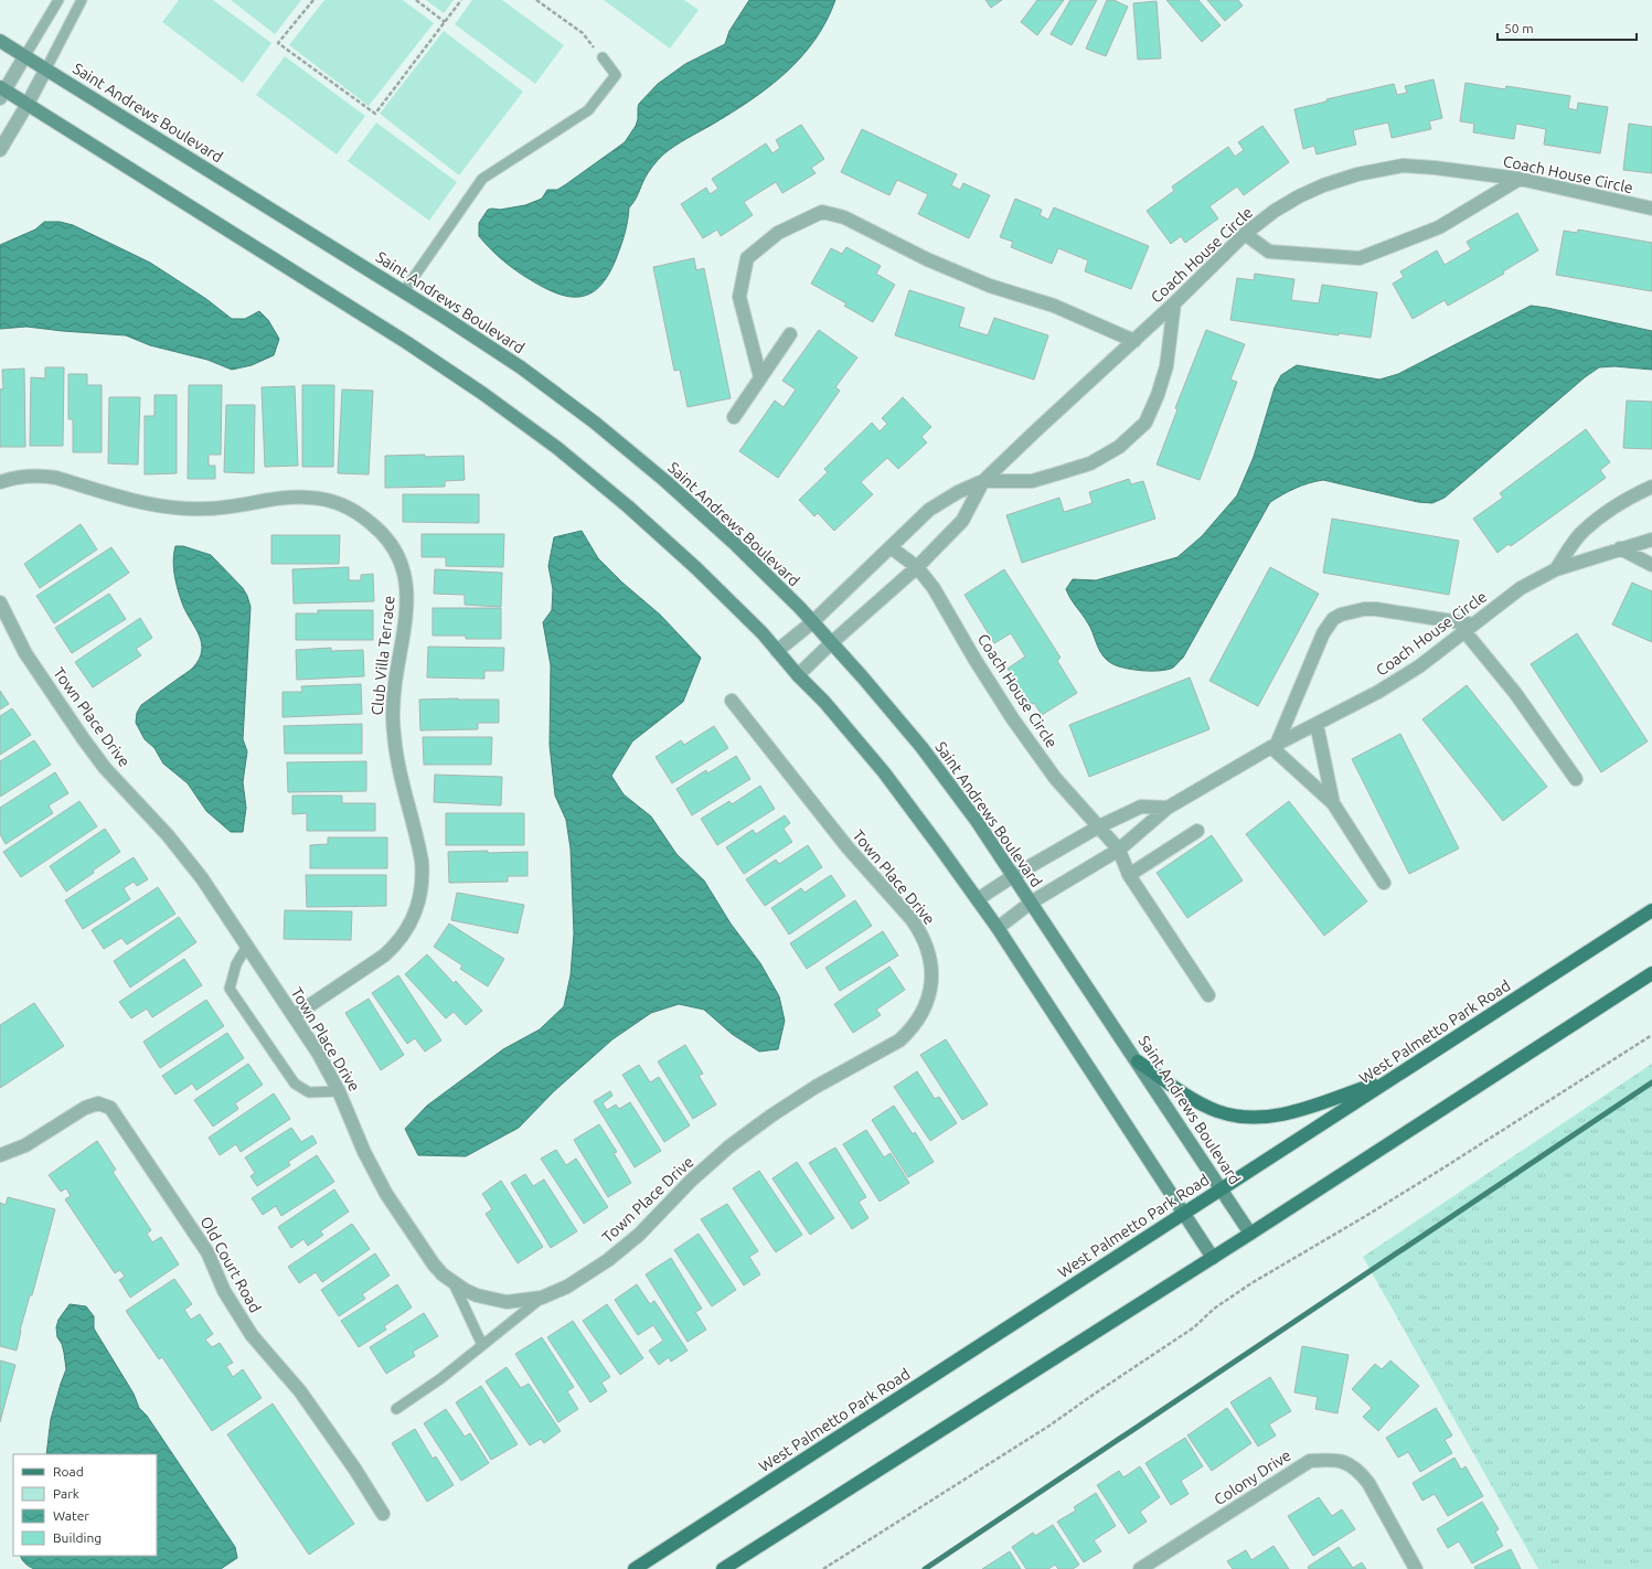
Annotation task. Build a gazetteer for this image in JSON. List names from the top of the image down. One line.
{"streets":{"main road":["West Palmetto Park Road"],"street":["Saint Andrews Boulevard","Coach House Circle","Club Villa Terrace","Town Place Drive","Old Court Road","Colony Drive"]},"crossings":[["Saint Andrews Boulevard","Coach House Circle"],["Saint Andrews Boulevard","West Palmetto Park Road"],["Club Villa Terrace","Town Place Drive"]],"legend":["Road","Park","Water","Building"],"scale_bar":"50 m"}
